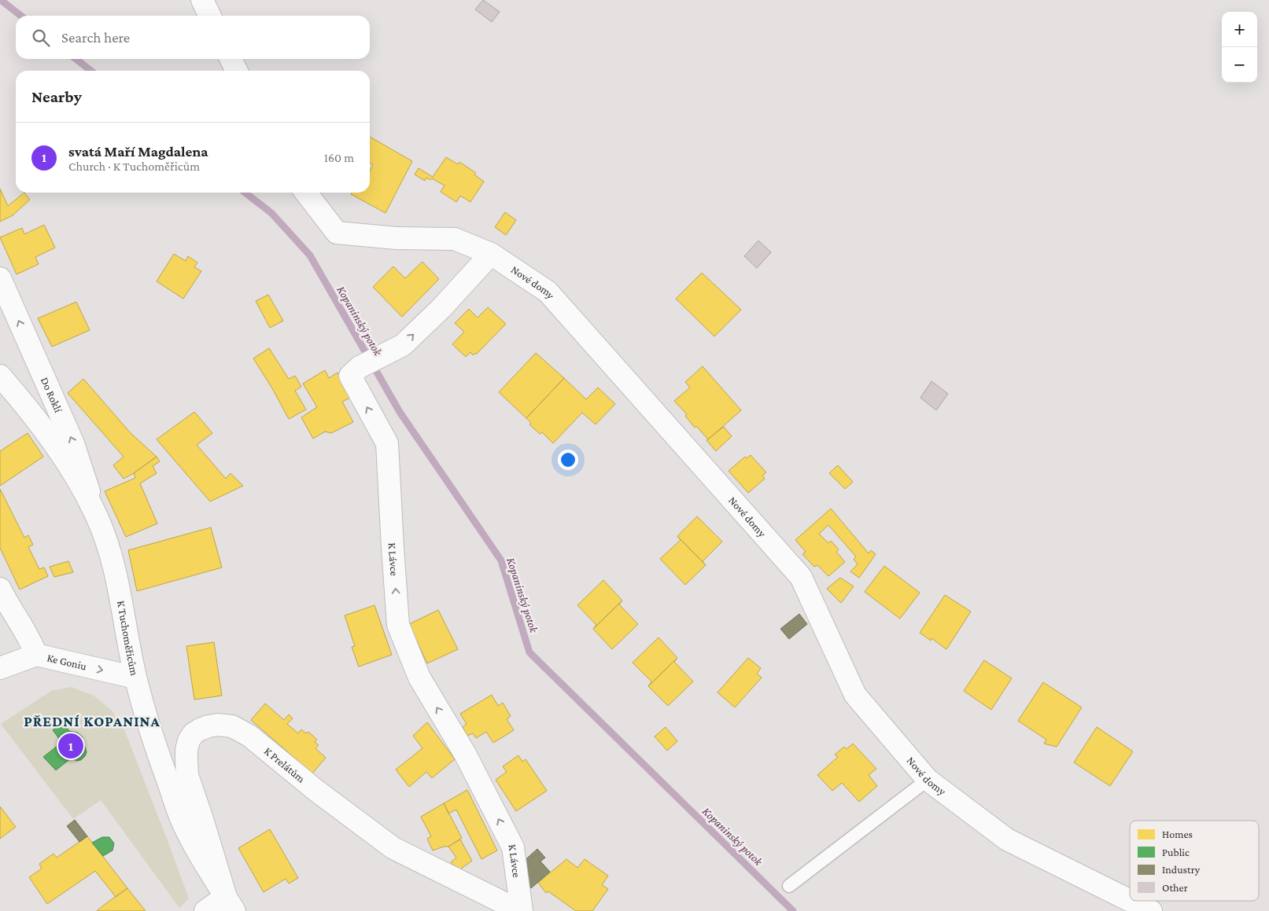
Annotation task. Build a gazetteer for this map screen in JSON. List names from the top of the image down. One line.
{"streets":{"street":["Nové domy","Do Roklí","K Lávce","K Tuchoměřicům","Ke Goniu","K Prelátům"]},"crossings":[["Nové domy","K Lávce"],["Do Roklí","K Tuchoměřicům"],["K Lávce","K Prelátům"],["K Tuchoměřicům","Ke Goniu"],["K Tuchoměřicům","K Prelátům"]],"one_way":["Do Roklí","K Lávce","Ke Goniu"],"districts":["PŘEDNÍ KOPANINA"],"water":["Kopaninský potok"],"legend":["Homes","Public","Industry","Other"],"page":{"map_buttons":["+","−"],"search":"Search here","heading":"Nearby","list":[{"mark":"1","name":"svatá Maří Magdalena","note":"Church · K Tuchoměřicům","value":"160 m"}],"pins":"1"}}
